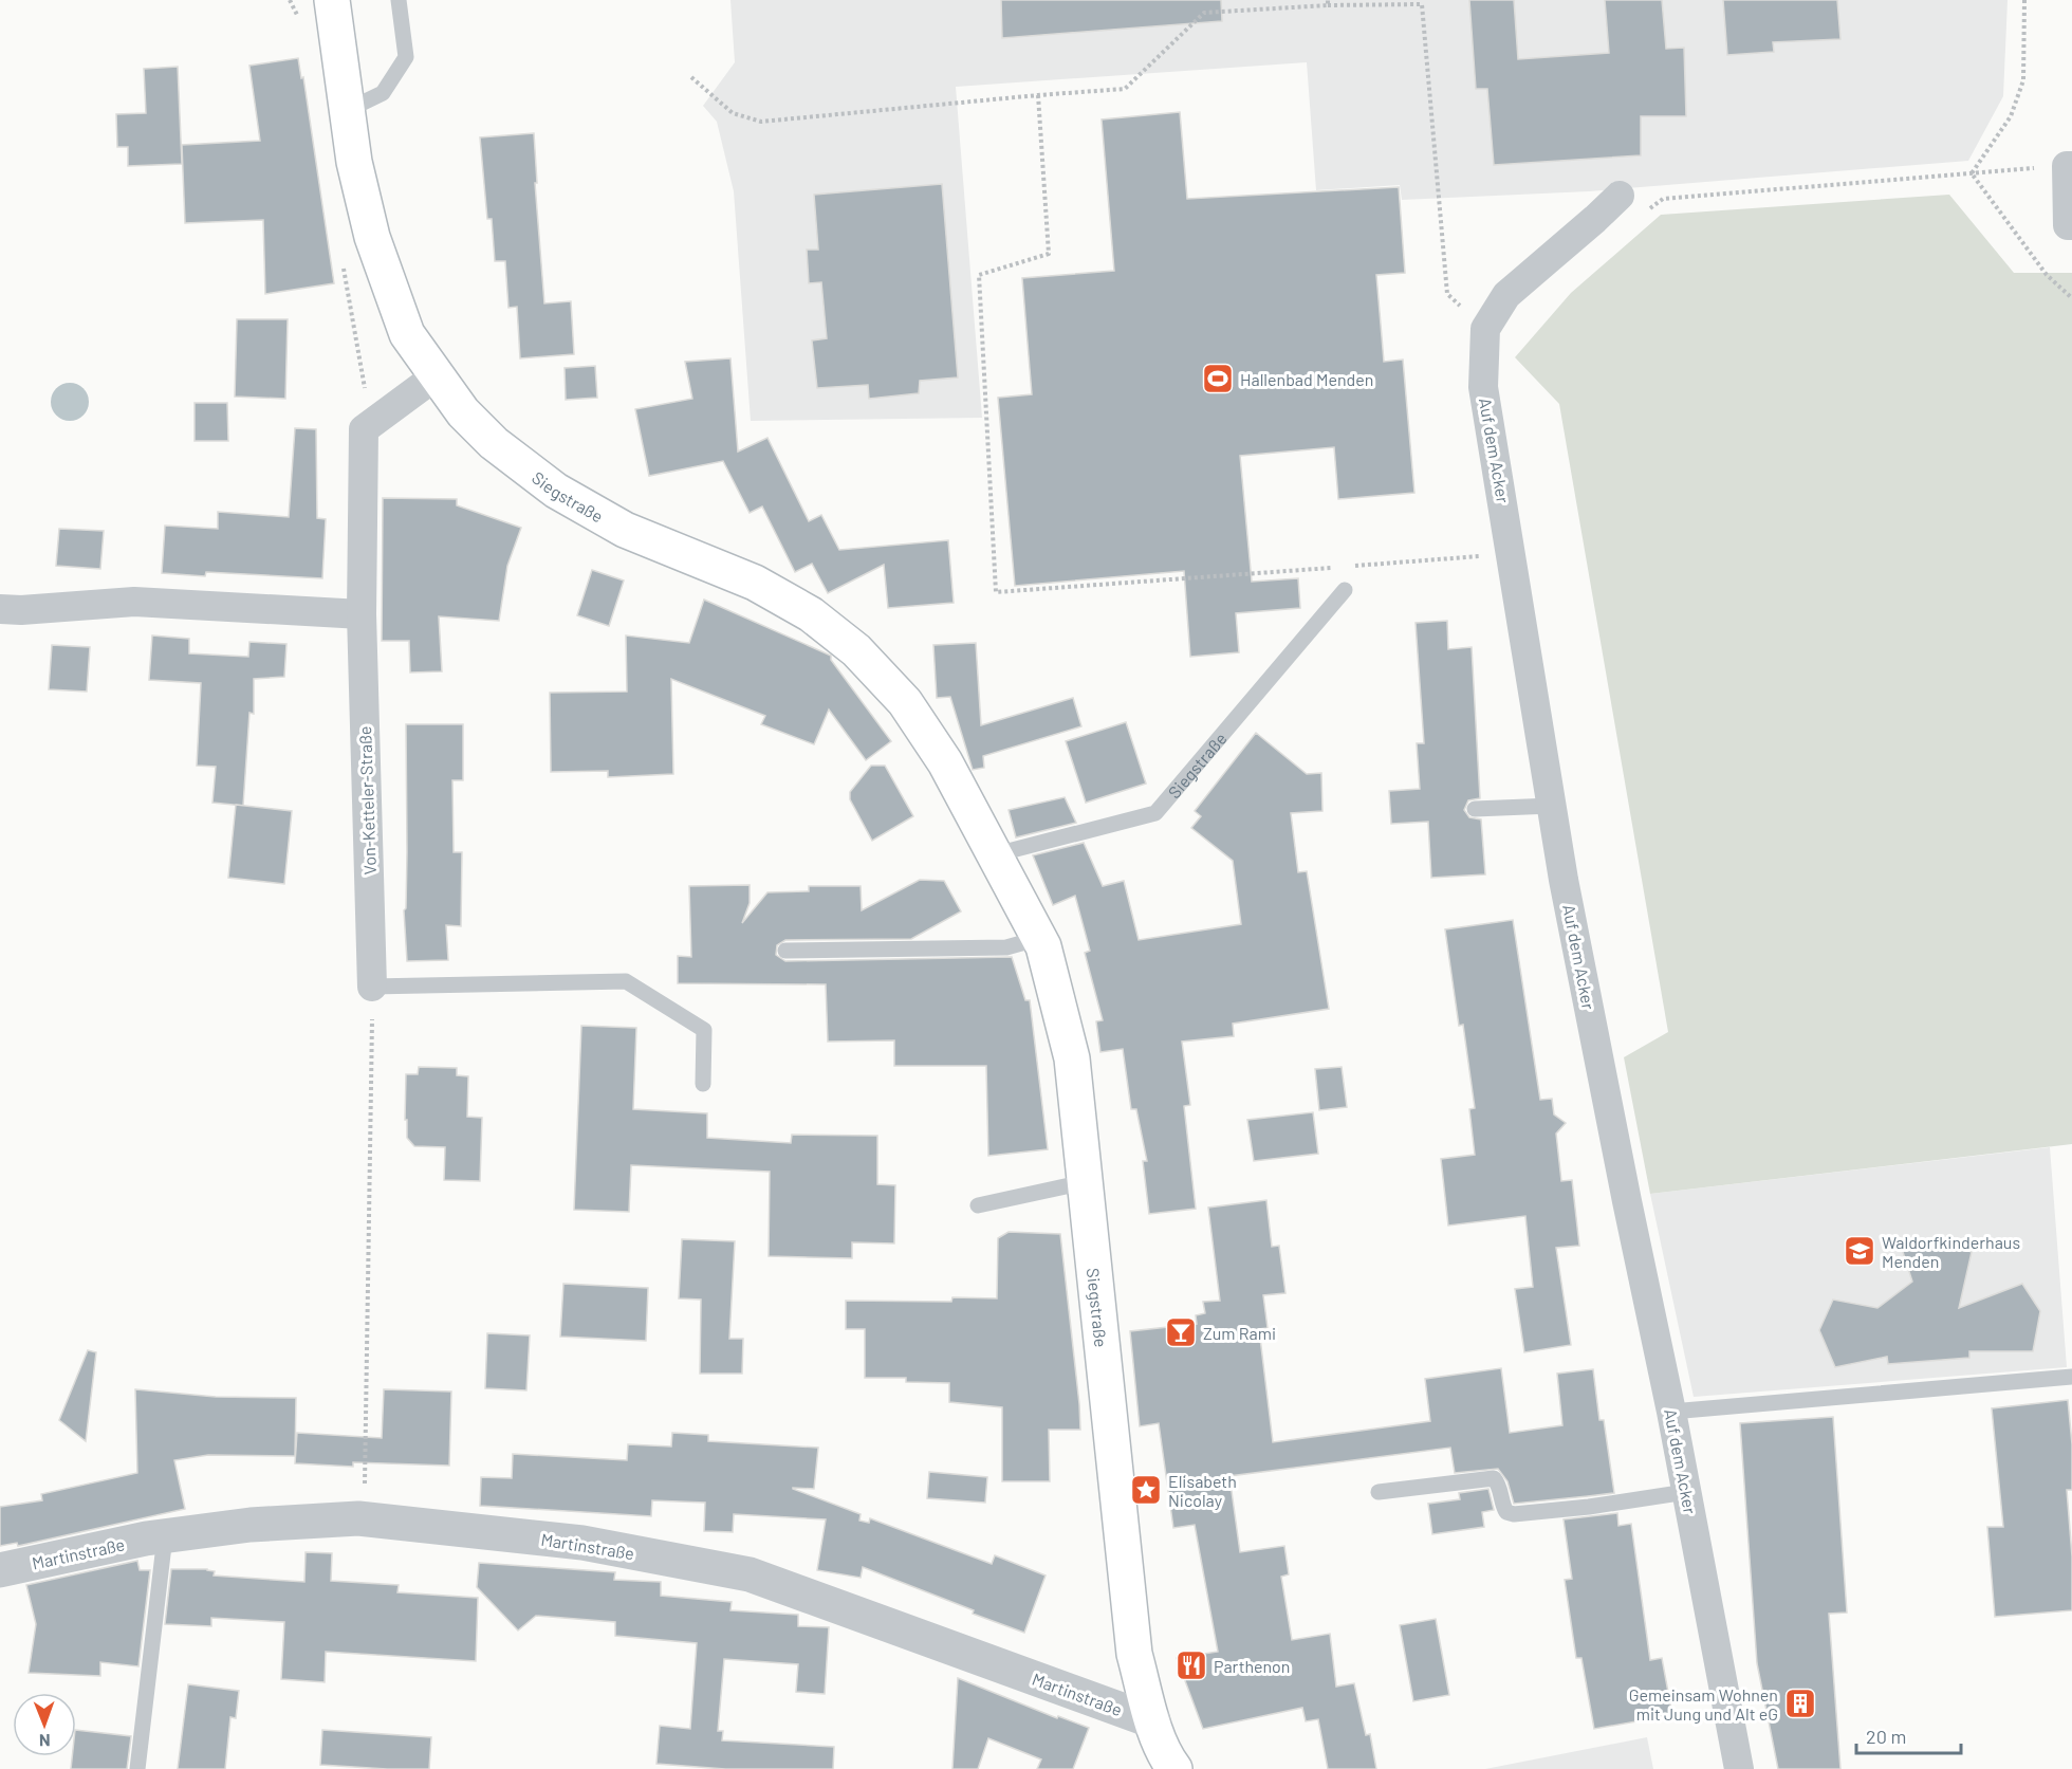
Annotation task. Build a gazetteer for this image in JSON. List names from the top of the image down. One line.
{"streets":{"main road":["Siegstraße"],"street":["Auf dem Acker","Von-Ketteler-Straße","Martinstraße"]},"crossings":[["Siegstraße","Von-Ketteler-Straße"],["Siegstraße","Martinstraße"]],"places":{"sports":["Hallenbad Menden"],"school or university":["Waldorfkinderhaus Menden"],"bar":["Zum Rami"],"place":["Elisabeth Nicolay"],"restaurant":["Parthenon"],"building":["Gemeinsam Wohnen mit Jung und Alt eG"]},"scale_bar":"20 m","north":"bottom"}
